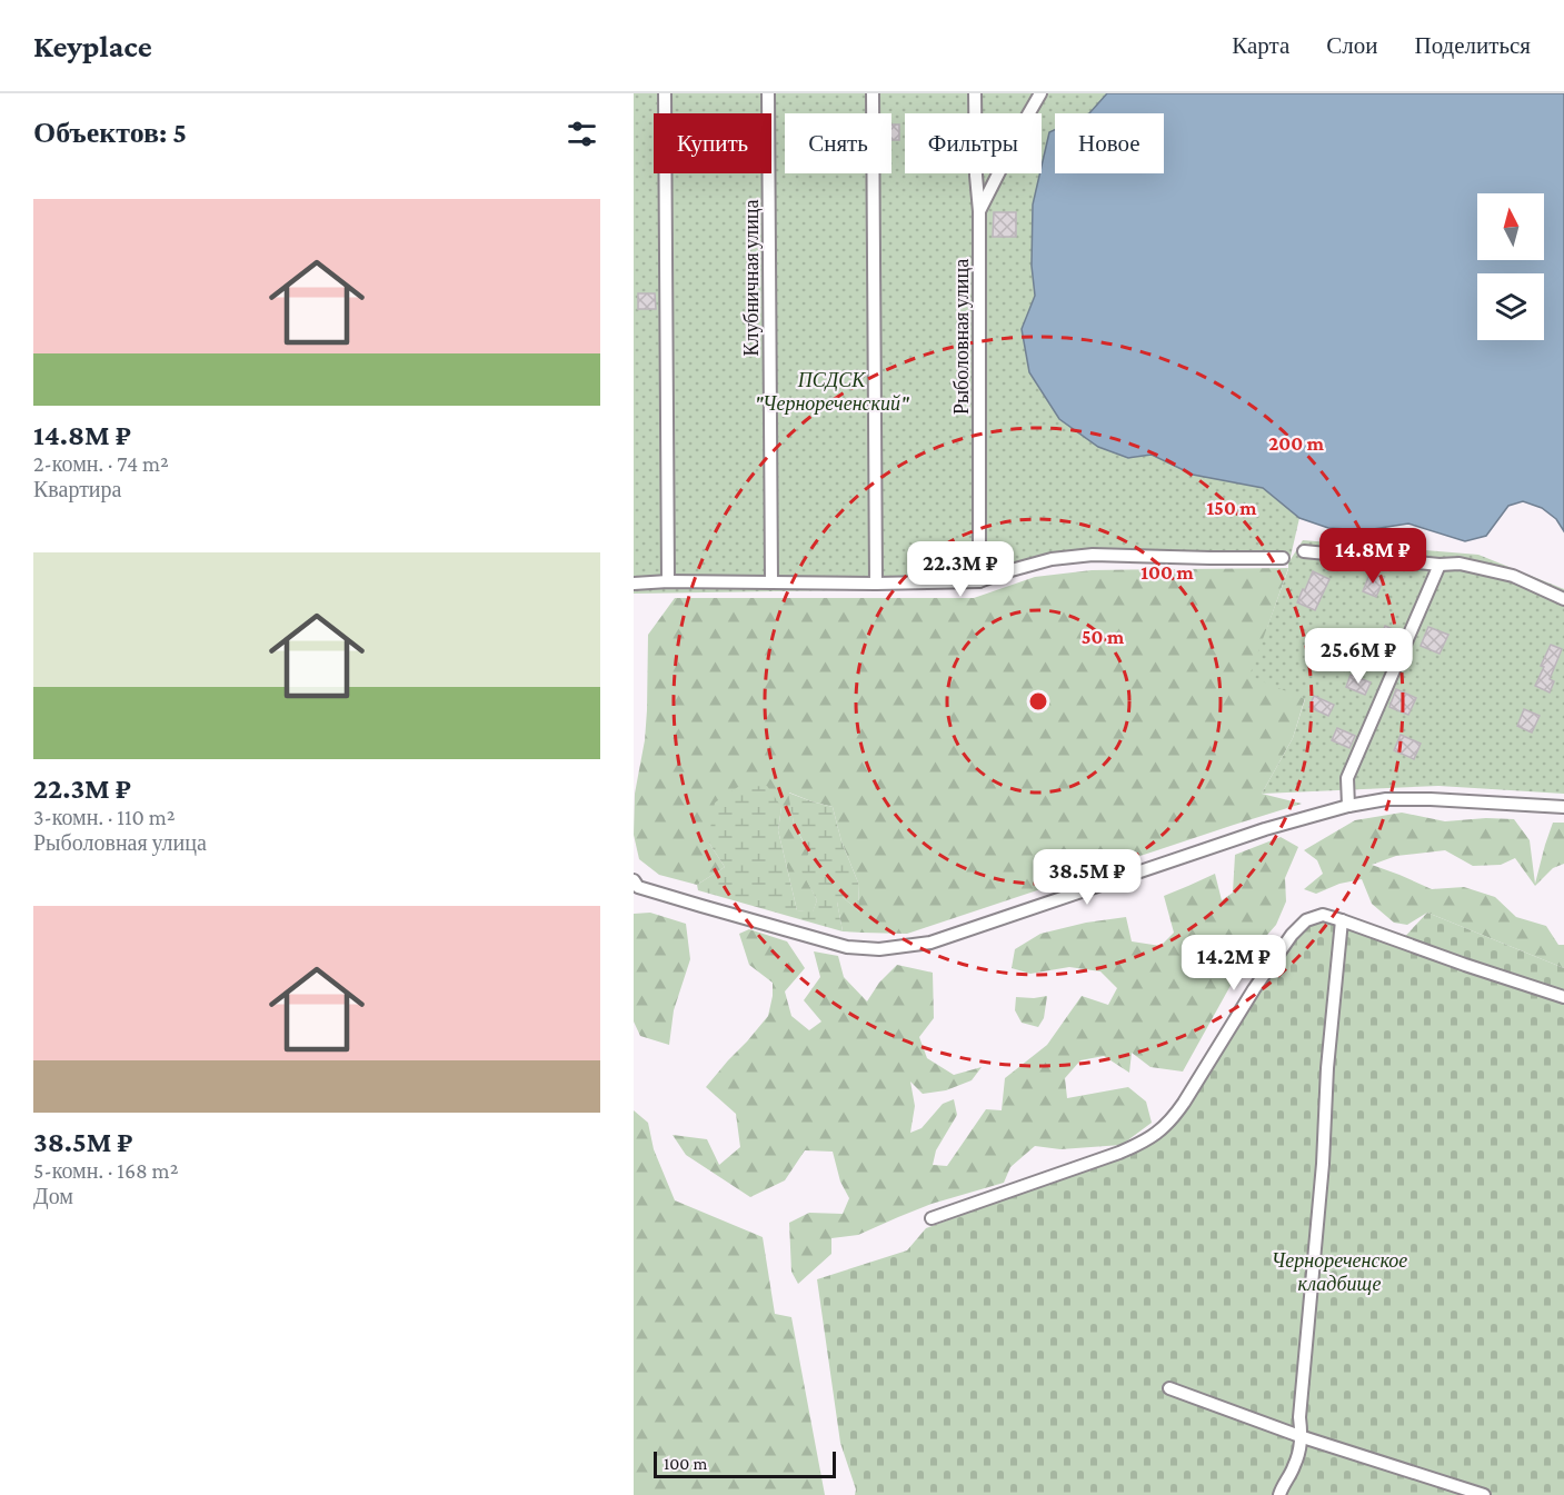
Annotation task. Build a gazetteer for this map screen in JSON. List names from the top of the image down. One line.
{"streets":{"street":["Клубничная улица","Рыболовная улица"]},"parks":["ПСДСК \"Чернореченский\"","Чернореченское кладбище"],"scale_bar":"100 m","north":"top","page":{"header":"Keyplace","nav":["Карта","Слои","Поделиться"],"heading":"Объектов: 5","chip":["Купить","Снять","Фильтры","Новое"],"list":[{"name":"14.8M ₽","note":"2-комн. · 74 m² · Квартира"},{"name":"22.3M ₽","note":"3-комн. · 110 m² · Рыболовная улица"},{"name":"38.5M ₽","note":"5-комн. · 168 m² · Дом"}],"price":["14.8M ₽","22.3M ₽","25.6M ₽","38.5M ₽","14.2M ₽"],"scale":"100 m"},"rings":["200 m","150 m","100 m","50 m"]}
